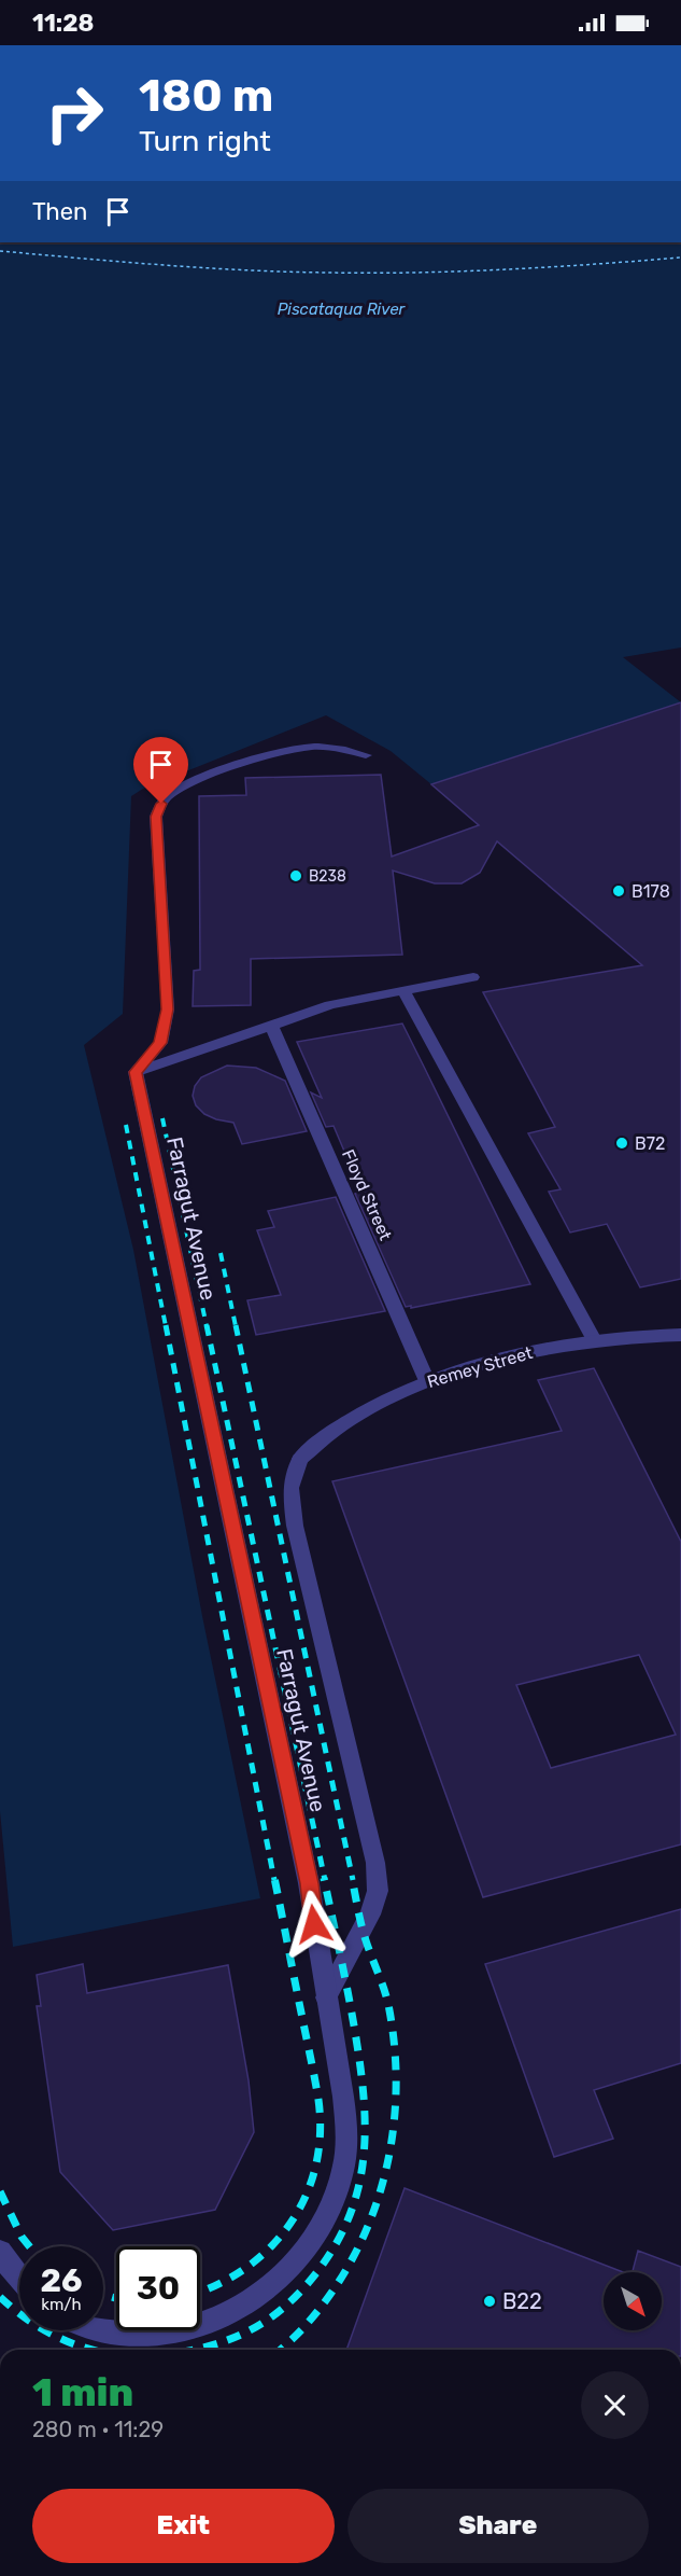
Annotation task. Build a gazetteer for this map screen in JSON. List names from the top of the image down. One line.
{"streets":{"street":["Floyd Street","Farragut Avenue","Remey Street"]},"crossings":[["Floyd Street","Remey Street"],["Farragut Avenue","Remey Street"]],"water":["Piscataqua River"],"places":["B238","B178","B72","B22"],"north":"bottom right","page":{"status":"11:28","turn":["180 m","Turn right"],"then":"Then","speed":"26 km/h","limit":"30","heading":["1 min","280 m · 11:29"],"buttons":["Exit","Share"]}}
